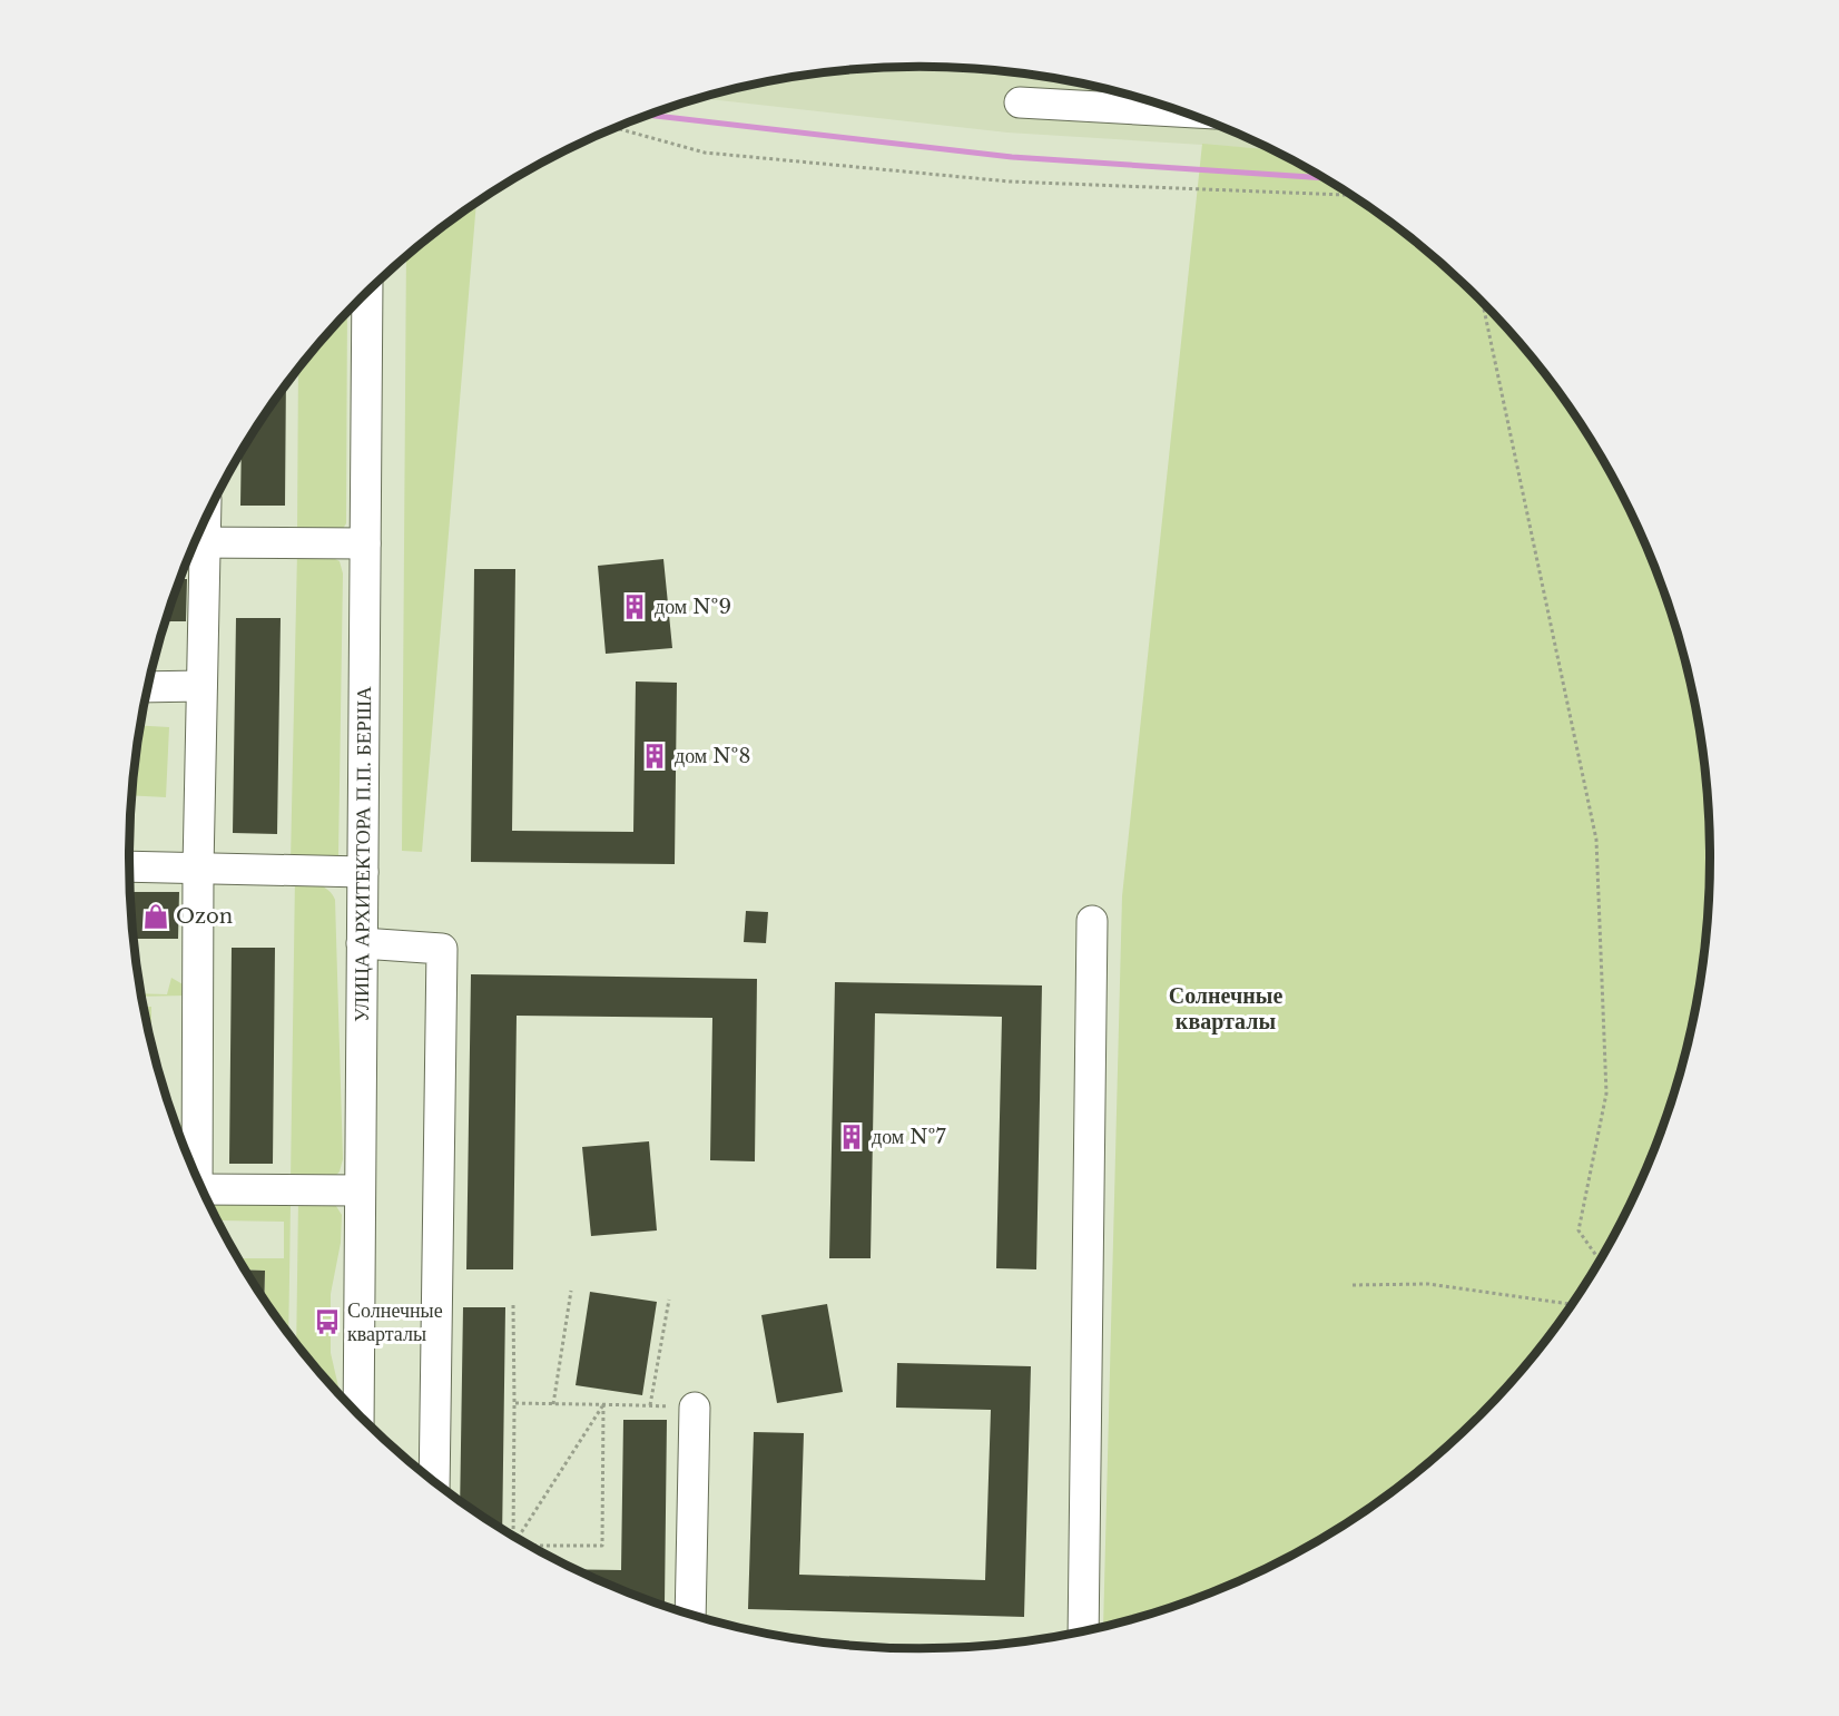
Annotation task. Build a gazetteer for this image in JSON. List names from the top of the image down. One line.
{"streets":{"street":["УЛИЦА АРХИТЕКТОРА П.П. БЕРША"]},"districts":["Солнечные кварталы"],"places":{"building":["дом №9","дом №8","дом №7"],"shop":["Ozon"],"bus stop":["Солнечные кварталы"]}}
